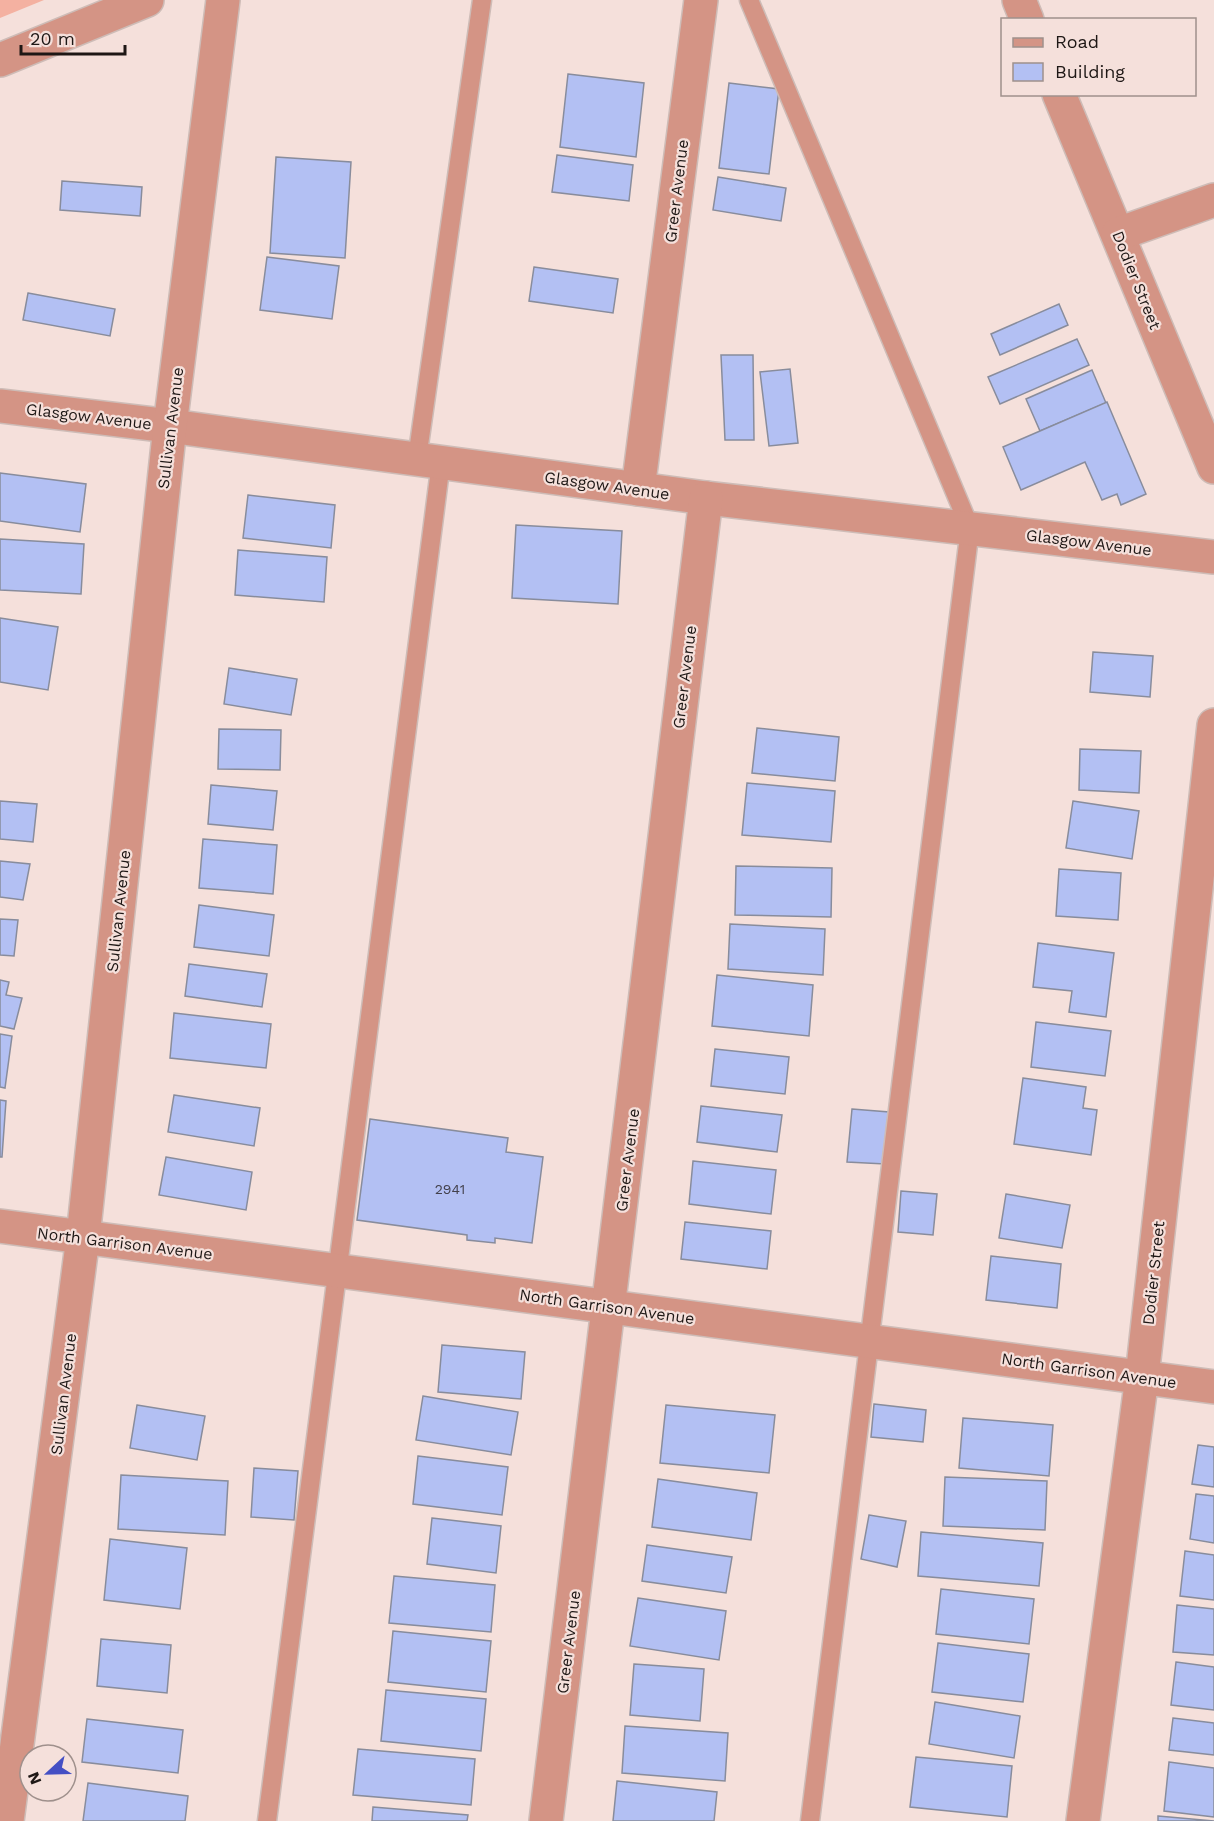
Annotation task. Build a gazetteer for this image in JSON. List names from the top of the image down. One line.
{"streets":{"street":["Greer Avenue","Dodier Street","Glasgow Avenue","Sullivan Avenue","North Garrison Avenue"]},"crossings":[["Greer Avenue","Glasgow Avenue"],["Greer Avenue","North Garrison Avenue"],["Dodier Street","North Garrison Avenue"],["Glasgow Avenue","Sullivan Avenue"],["Sullivan Avenue","North Garrison Avenue"]],"house_numbers":["2941"],"legend":["Road","Building"],"scale_bar":"20 m","north":"left"}
